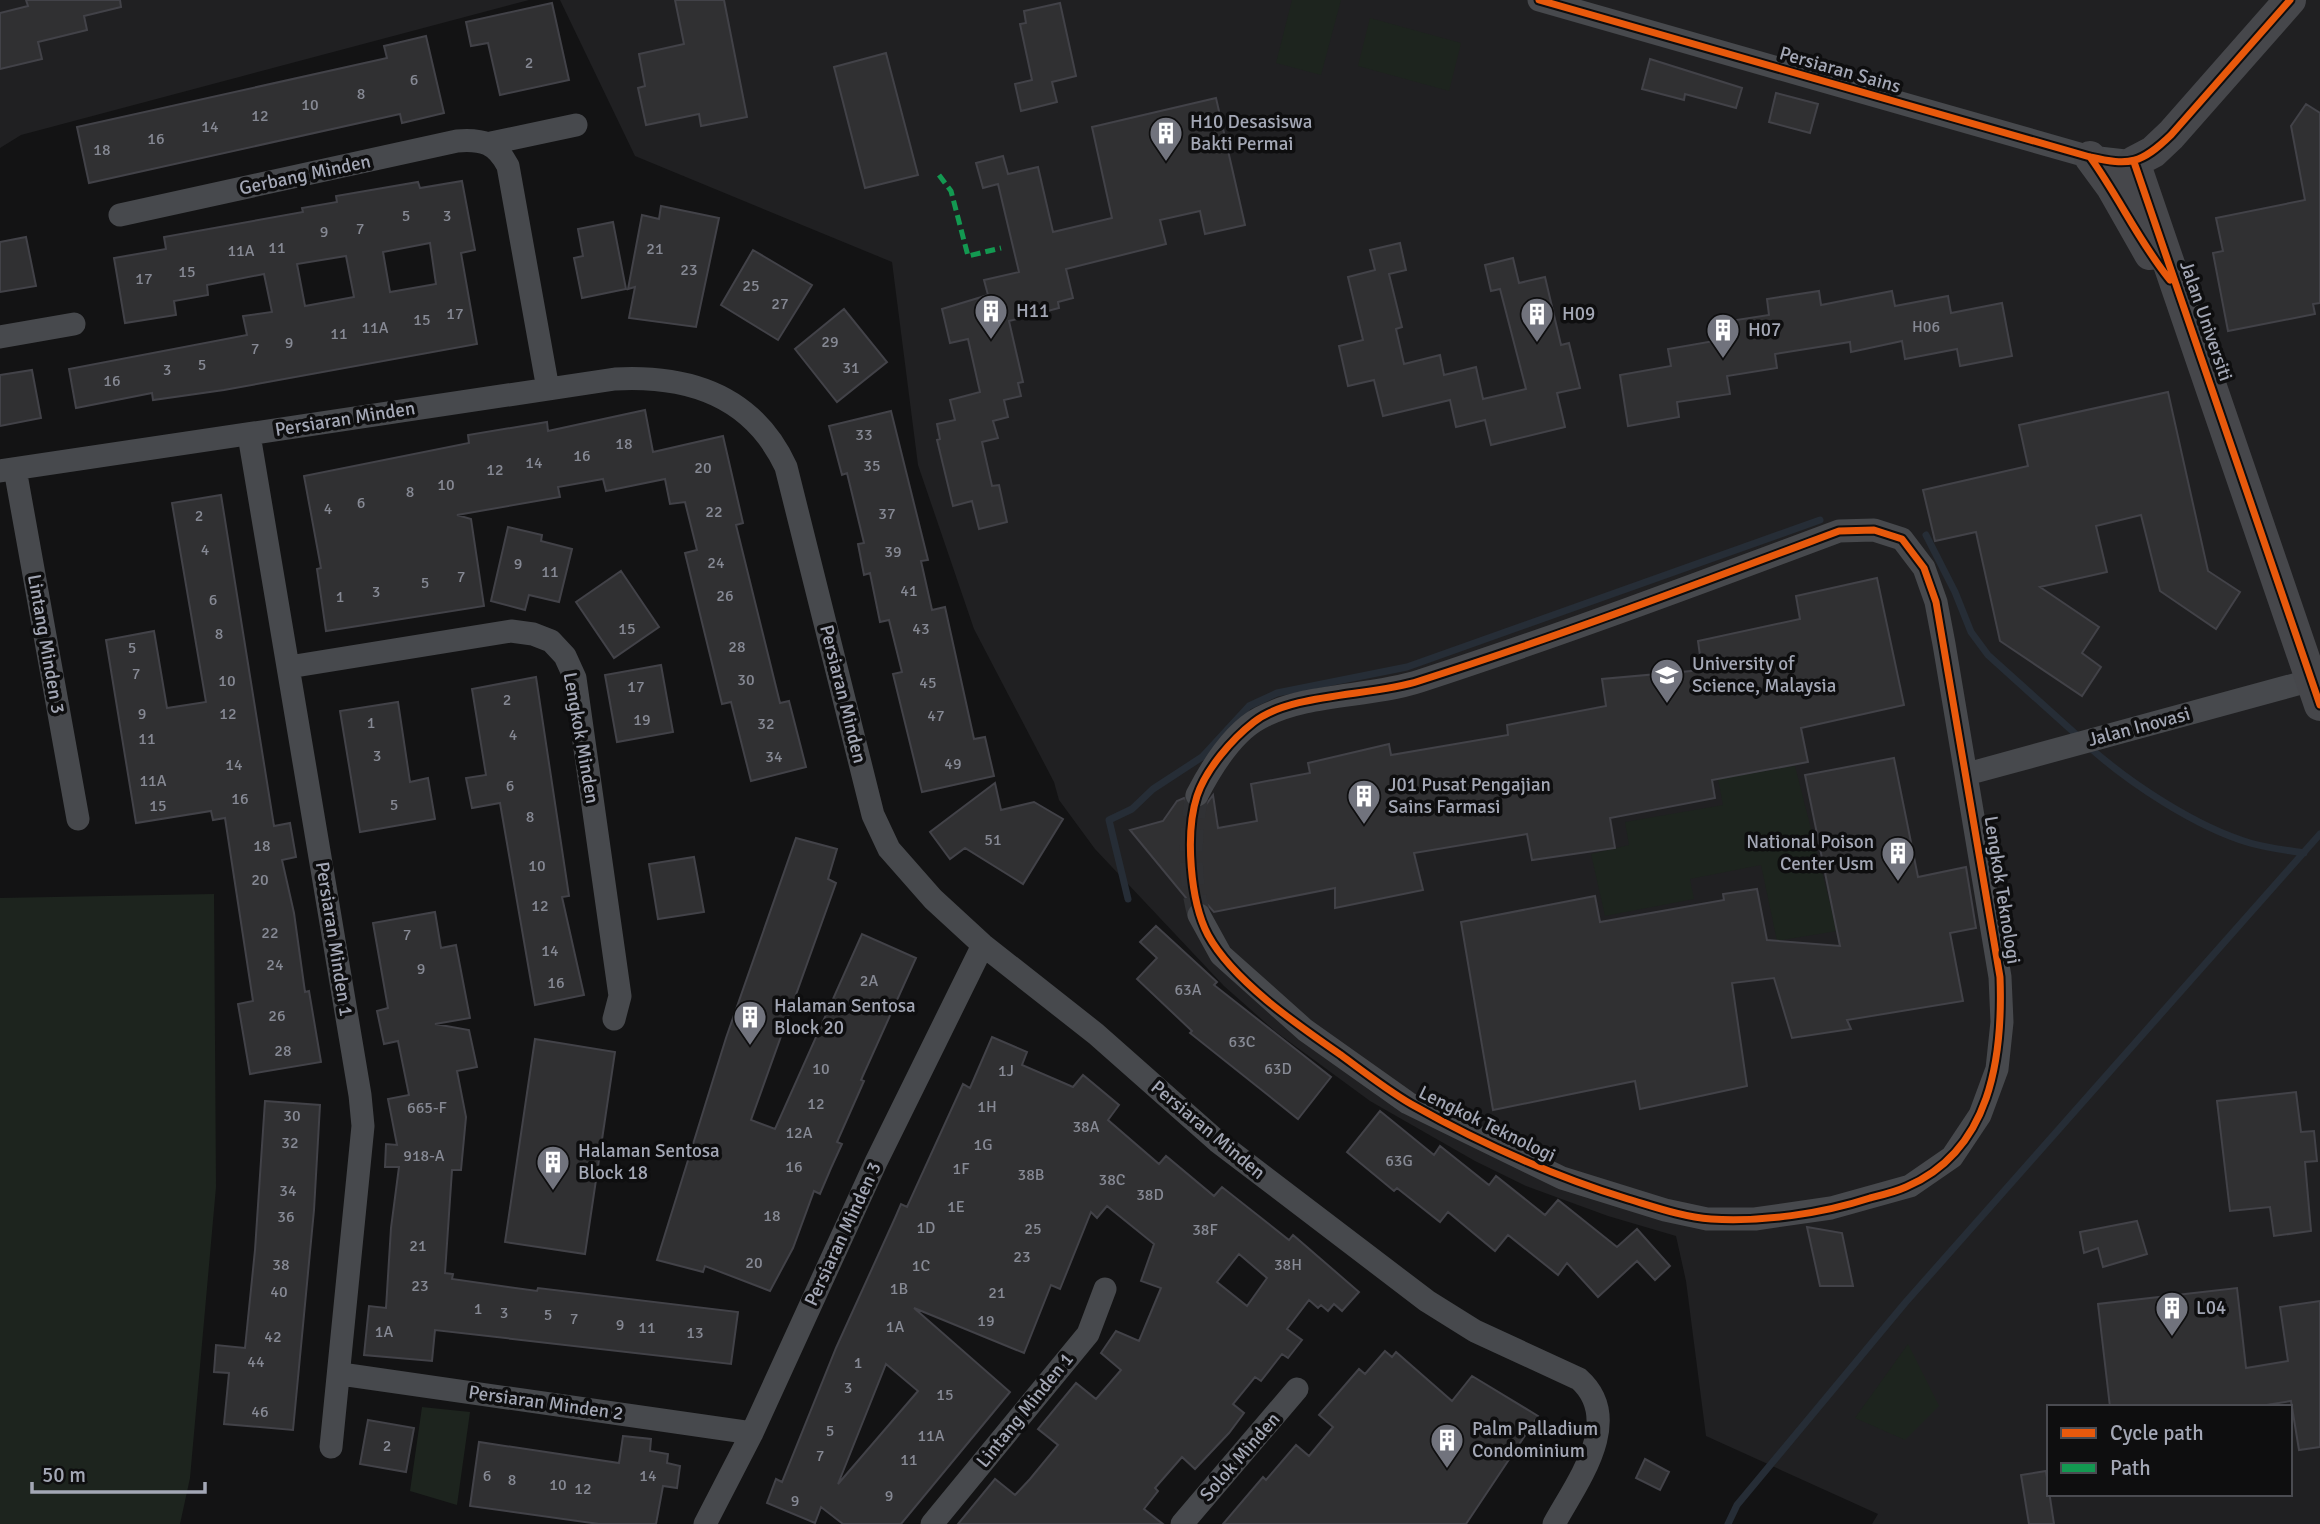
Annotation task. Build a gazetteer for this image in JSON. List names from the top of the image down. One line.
{"streets":{"street":["Persiaran Sains","Gerbang Minden","Jalan Universiti","Persiaran Minden","Lintang Minden 3","Jalan Inovasi","Lengkok Minden","Lengkok Teknologi","Persiaran Minden 1","Persiaran Minden 3","Persiaran Minden 2","Lintang Minden 1","Solok Minden"]},"crossings":[["Persiaran Sains","Jalan Universiti"],["Jalan Universiti","Jalan Inovasi"],["Persiaran Minden","Lintang Minden 3"],["Persiaran Minden","Persiaran Minden 1"],["Persiaran Minden","Persiaran Minden 3"],["Jalan Inovasi","Lengkok Teknologi"],["Lengkok Minden","Persiaran Minden 1"],["Persiaran Minden 1","Persiaran Minden 2"],["Persiaran Minden 3","Persiaran Minden 2"]],"places":{"building":["H10 Desasiswa Bakti Permai","H11","H09","H07","J01 Pusat Pengajian Sains Farmasi","National Poison Center Usm","Halaman Sentosa Block 20","Halaman Sentosa Block 18","L04","Palm Palladium Condominium"],"school or university":["University of Science, Malaysia"]},"house_numbers":["2","6","8","10","12","14","16","18","5","3","7","9","11","21","11A","23","15","17","25","27","17","15","H06","11A","11","29","9","7","5","31","3","16","33","18","16","14","35","20","12","10","8","6","4","22","37","2","4","39","24","9","11","7","5","41","3","26","1","6","15","43","8","28","5","7","30","10","45","17","2","9","12","47","19","1","32","4","11","3","34","49","14","11A","6","16","5","15","8","51","18","10","20","12","22","7","14","24","9","2A","16","63A","26","63C","28","10","63D","1J","12","1H","665-F","30","38A","12A","32","1G","918-A","63G","16","1F","38B","38C","34","38D","1E","18","36","1D","25","38F","21","23","20","38","38H","1C","23","1B","40","21","1","3","5","7","19","9","1A","11","1A","13","42","44","1","3","15","46","5","11A","2","7","11","6","14","8","10","12","9","9"],"legend":["Cycle path","Path"],"scale_bar":"50 m"}
